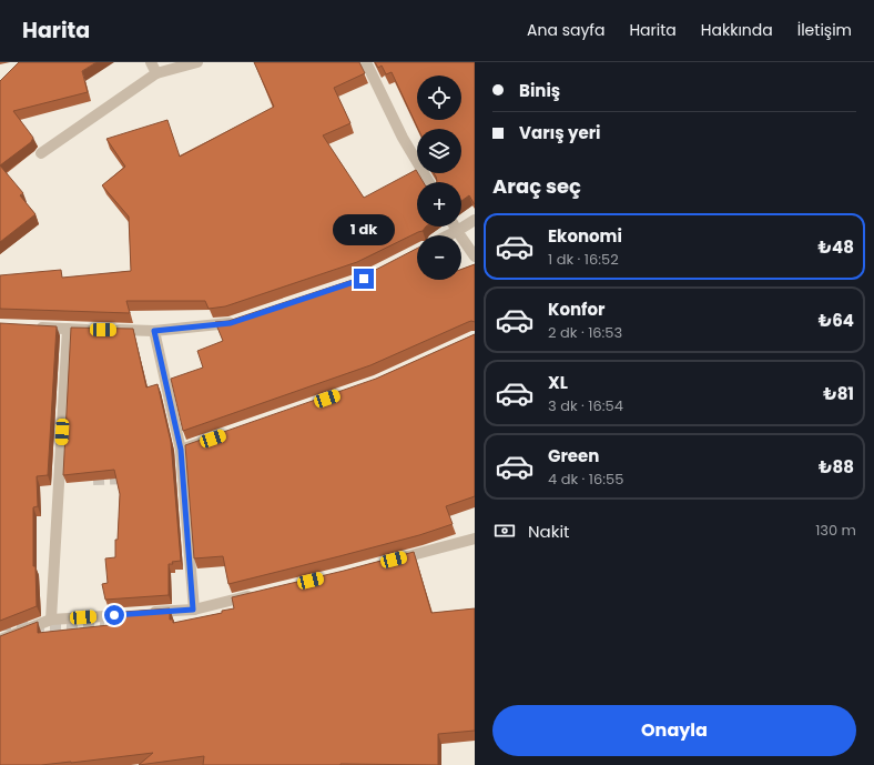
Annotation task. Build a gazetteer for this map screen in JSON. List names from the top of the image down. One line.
{"page":{"header":"Harita","nav":["Ana sayfa","Harita","Hakkında","İletişim"],"banner":["Biniş","Varış yeri"],"map_buttons":["+","−"],"heading":"Araç seç","list":[{"name":"Ekonomi","note":"1 dk · 16:52","value":"₺48"},{"name":"Konfor","note":"2 dk · 16:53","value":"₺64"},{"name":"XL","note":"3 dk · 16:54","value":"₺81"},{"name":"Green","note":"4 dk · 16:55","value":"₺88"}],"bubble":"1 dk","pay":["Nakit","130 m"],"buttons":"Onayla"}}
